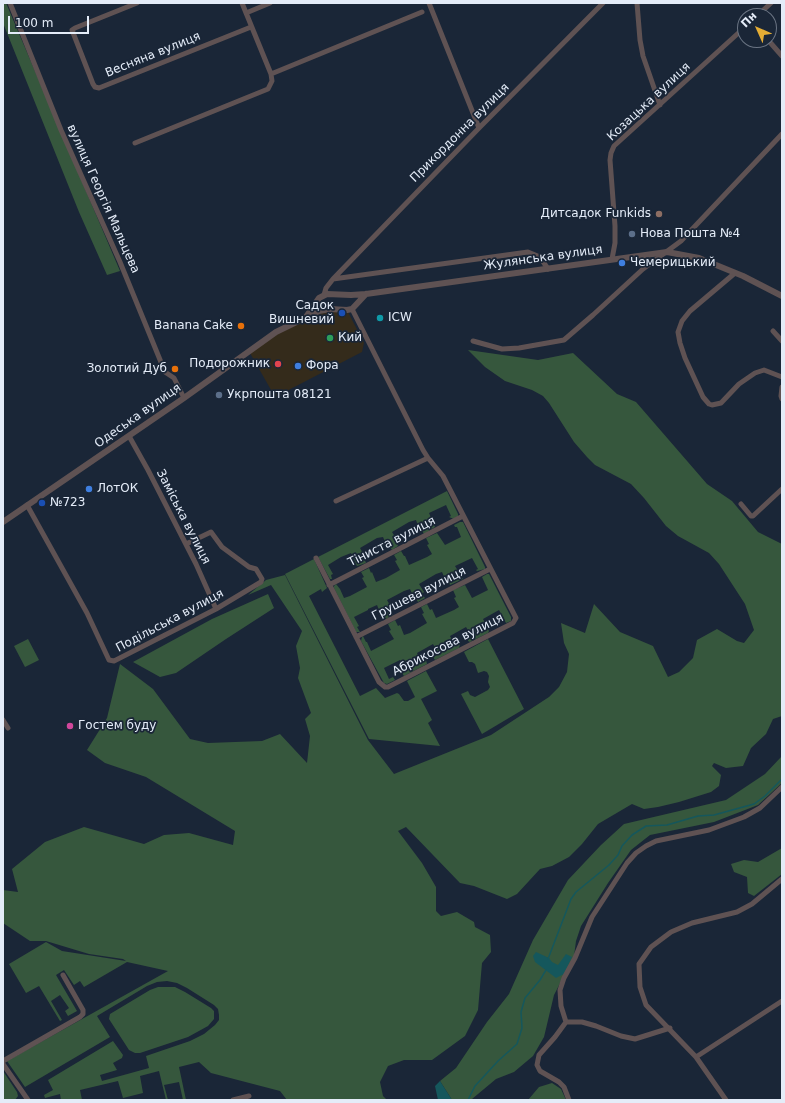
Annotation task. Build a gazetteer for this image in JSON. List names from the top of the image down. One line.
{"streets":{"street":["Весняна вулиця","Козацька вулиця","Прикордонна вулиця","вулиця Георгія Мальцева","Жулянська вулиця","Одеська вулиця","Заміська вулиця","Тіниста вулиця","Грушева вулиця","Подільська вулиця","Абрикосова вулиця"]},"crossings":[["Козацька вулиця","Жулянська вулиця"],["Прикордонна вулиця","Жулянська вулиця"],["вулиця Георгія Мальцева","Одеська вулиця"],["Одеська вулиця","Заміська вулиця"],["Одеська вулиця","Подільська вулиця"],["Заміська вулиця","Подільська вулиця"],["Грушева вулиця","Абрикосова вулиця"]],"places":["Дитсадок Funkids","Нова Пошта №4","Чемерицький","Садок Вишневий","ICW","Banana Cake","Кий","Подорожник","Фора","Золотий Дуб","Укрпошта 08121","ЛотОК","№723","Гостем буду"],"scale_bar":"100 m","north":"top left"}
